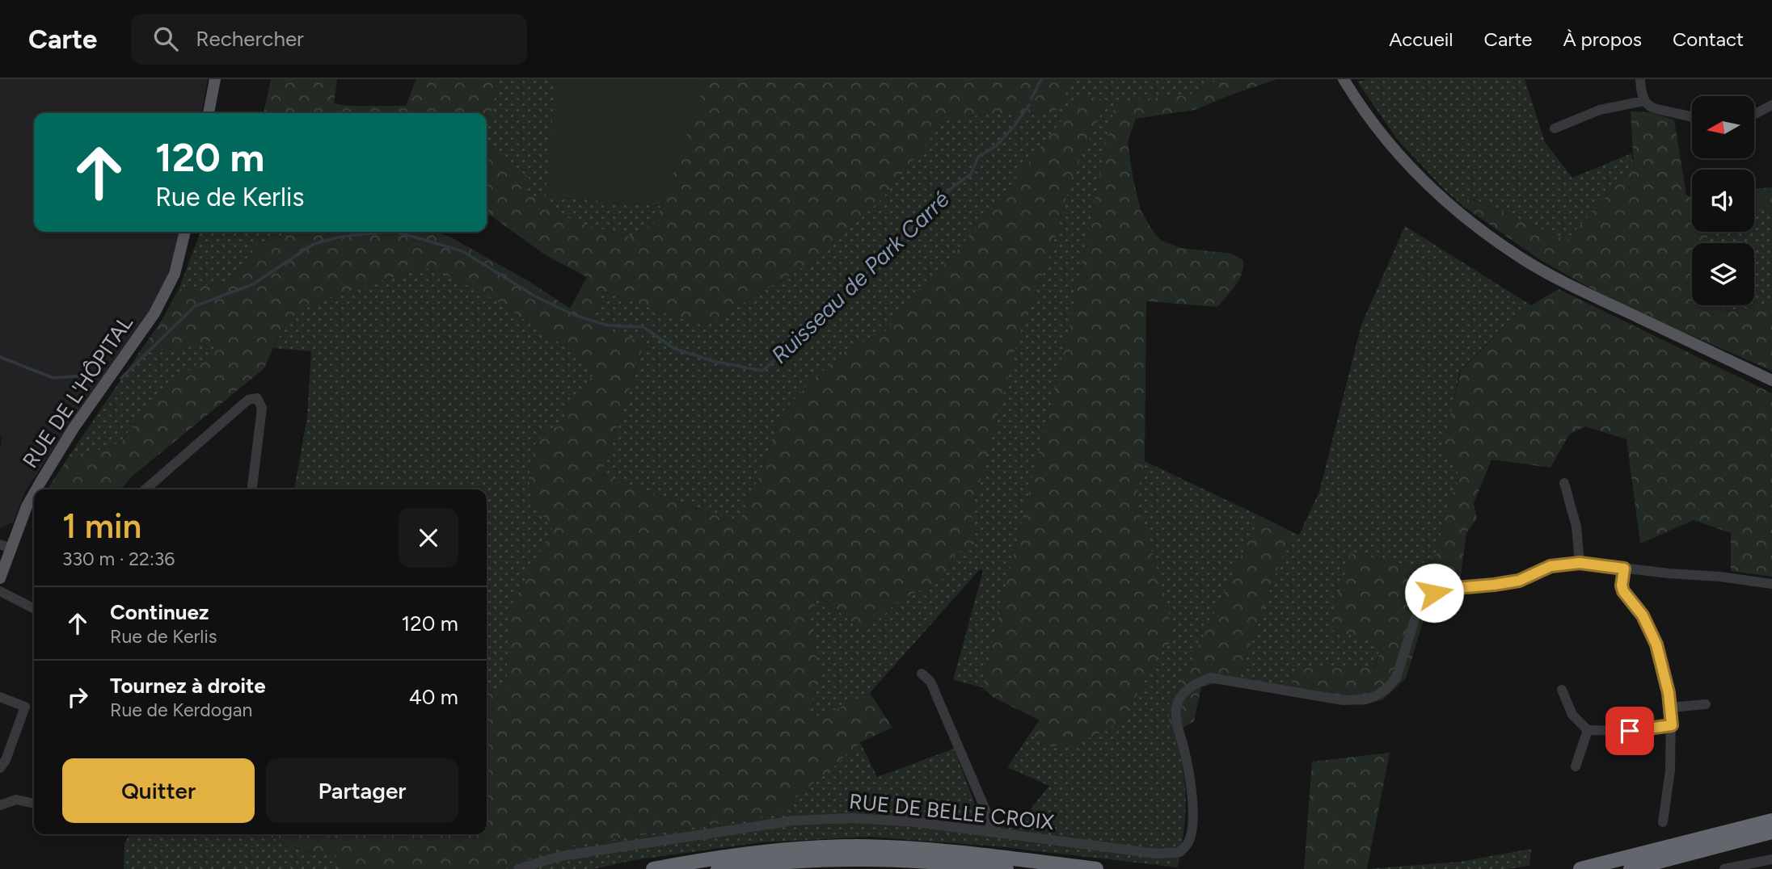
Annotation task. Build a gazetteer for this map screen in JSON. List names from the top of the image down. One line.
{"streets":{"main road":["RUE DE L'HÔPITAL"],"street":["RUE DE BELLE CROIX"]},"water":["Ruisseau de Park Carré"],"north":"left","page":{"header":"Carte","search":"Rechercher","nav":["Accueil","Carte","À propos","Contact"],"turn":["120 m","Rue de Kerlis"],"heading":["1 min","330 m · 22:36"],"list":[{"name":"Continuez","note":"Rue de Kerlis","value":"120 m"},{"name":"Tournez à droite","note":"Rue de Kerdogan","value":"40 m"}],"buttons":["Quitter","Partager"]}}
